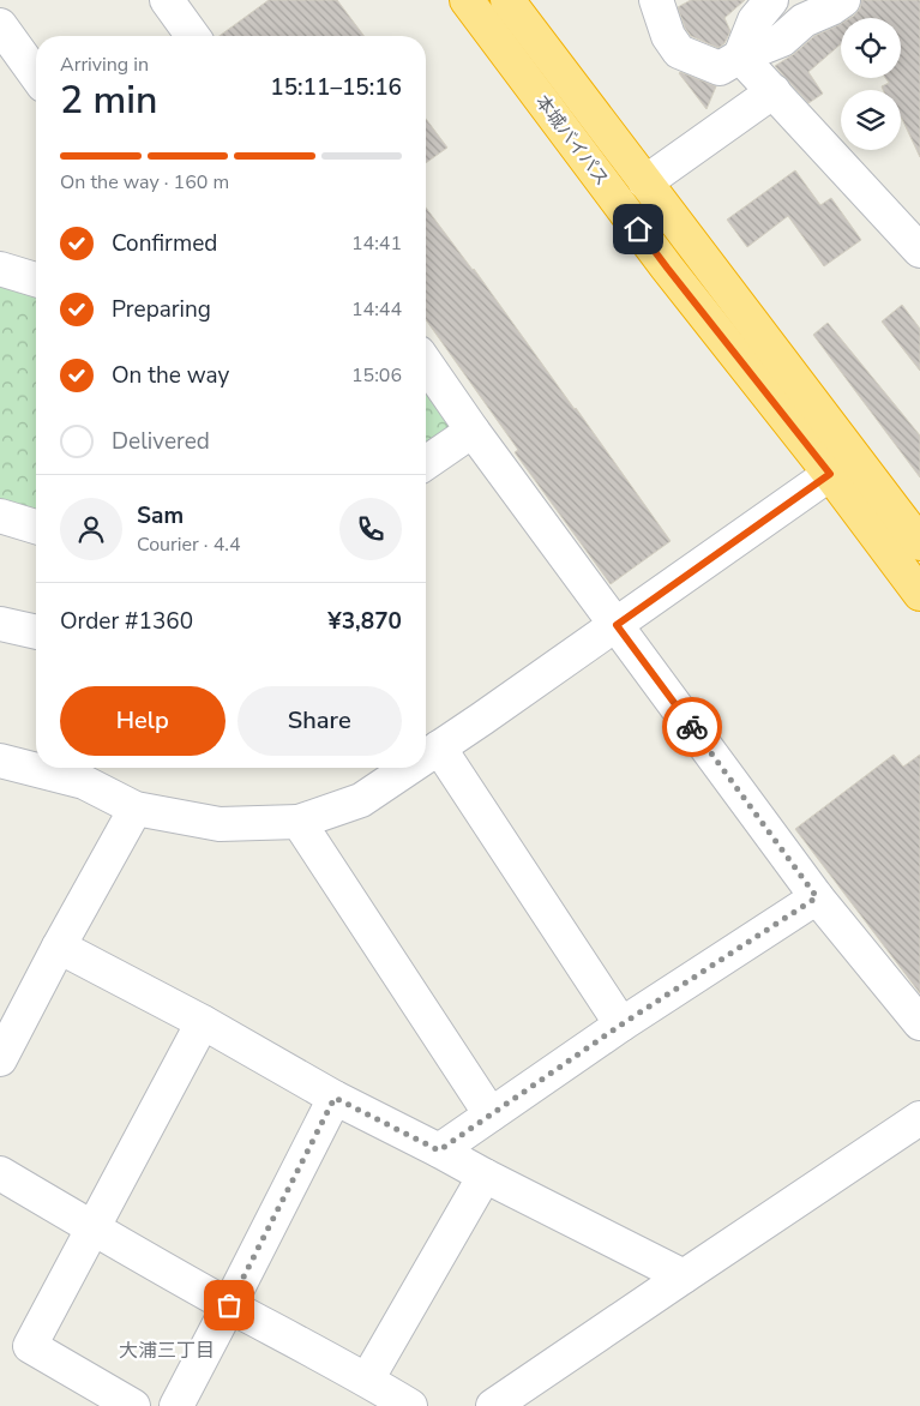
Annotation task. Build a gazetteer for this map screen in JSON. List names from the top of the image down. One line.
{"streets":{"highway":["本城バイパス"]},"districts":["大浦三丁目"],"page":{"heading":["2 min","Arriving in","15:11–15:16"],"panel":["Sam","Courier · 4.4","Order #1360","¥3,870"],"bar":"On the way · 160 m","list":[["Confirmed","14:41"],["Preparing","14:44"],["On the way","15:06"],"Delivered"],"buttons":["Help","Share"]}}
